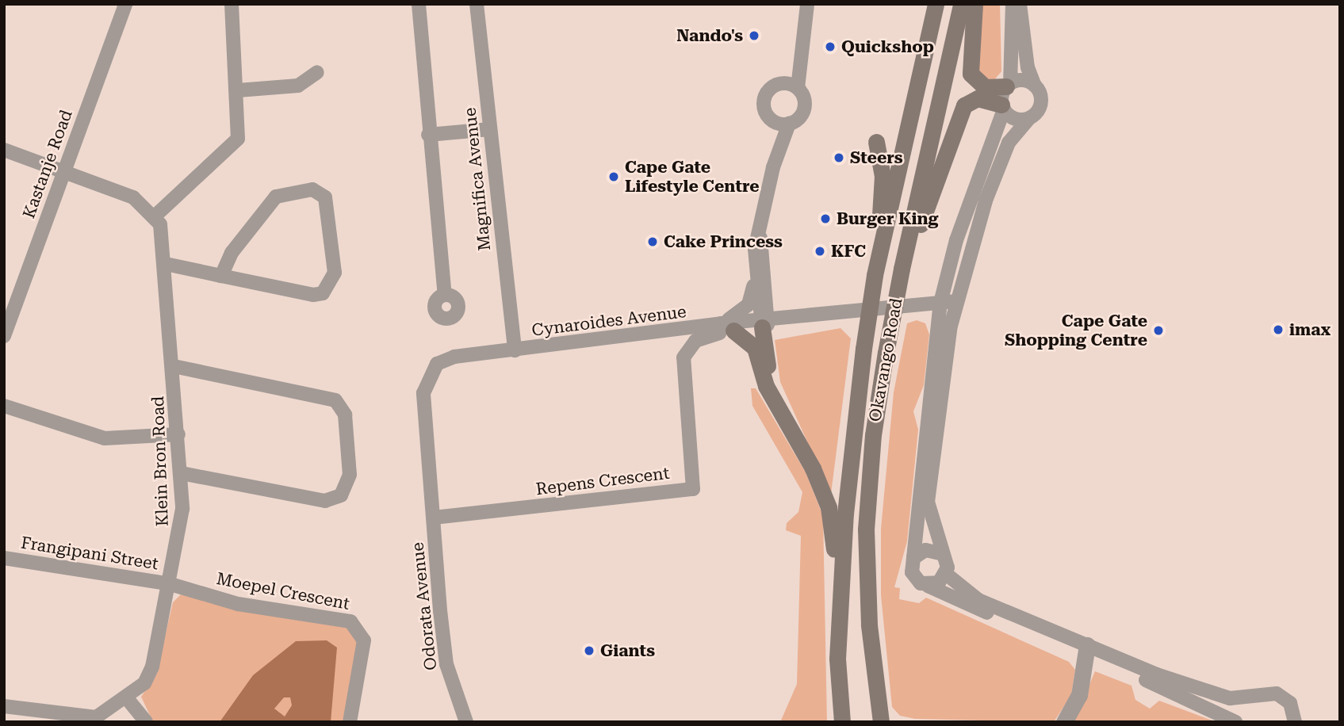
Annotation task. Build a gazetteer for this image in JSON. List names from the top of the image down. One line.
{"streets":{"main road":["Okavango Road"],"street":["Kastanje Road","Magnifica Avenue","Cynaroides Avenue","Klein Bron Road","Repens Crescent","Frangipani Street","Moepel Crescent","Odorata Avenue"]},"crossings":[["Magnifica Avenue","Cynaroides Avenue"],["Cynaroides Avenue","Repens Crescent"],["Cynaroides Avenue","Odorata Avenue"],["Klein Bron Road","Frangipani Street"],["Klein Bron Road","Moepel Crescent"],["Repens Crescent","Odorata Avenue"],["Frangipani Street","Moepel Crescent"]],"places":["Nando's","Quickshop","Steers","Cape Gate Lifestyle Centre","Burger King","Cake Princess","KFC","imax","Cape Gate Shopping Centre","Giants"]}
